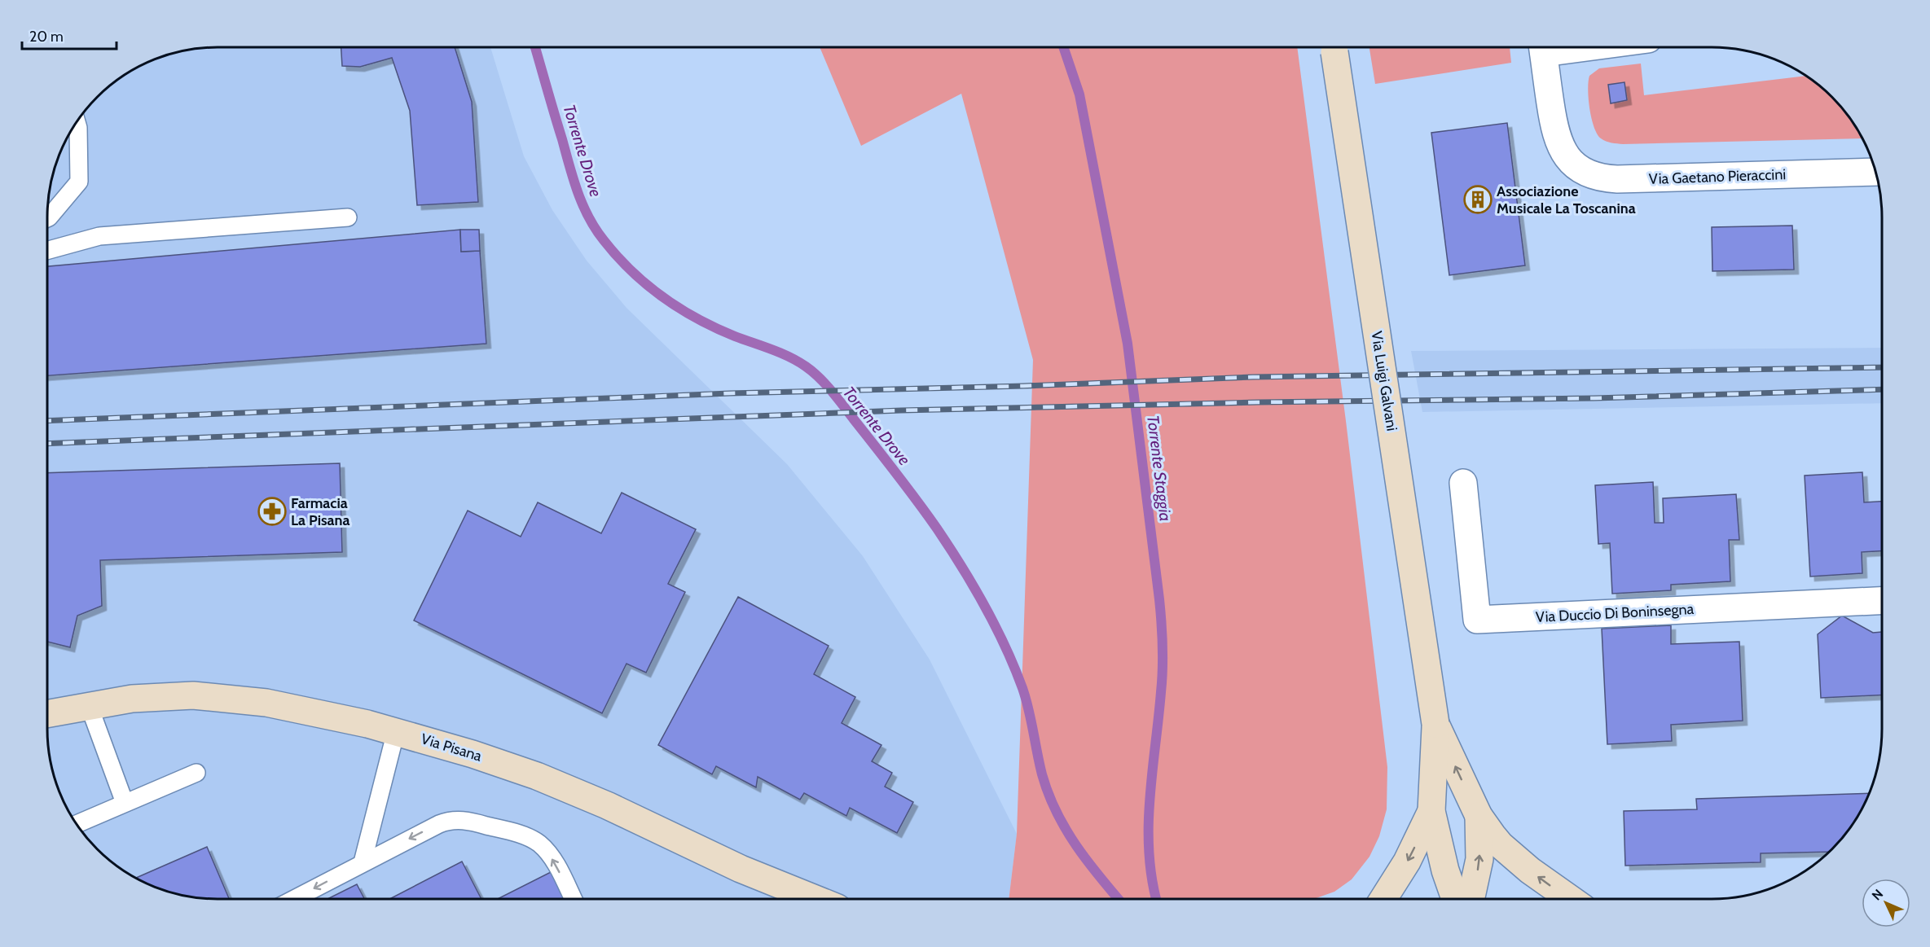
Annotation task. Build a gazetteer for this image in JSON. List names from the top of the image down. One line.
{"streets":{"main road":["Via Luigi Galvani","Via Pisana"],"street":["Via Gaetano Pieraccini","Via Duccio Di Boninsegna"]},"water":["Torrente Drove","Torrente Staggia"],"places":{"building":["Associazione Musicale La Toscanina"],"pharmacy":["Farmacia La Pisana"]},"scale_bar":"20 m","north":"top left"}
